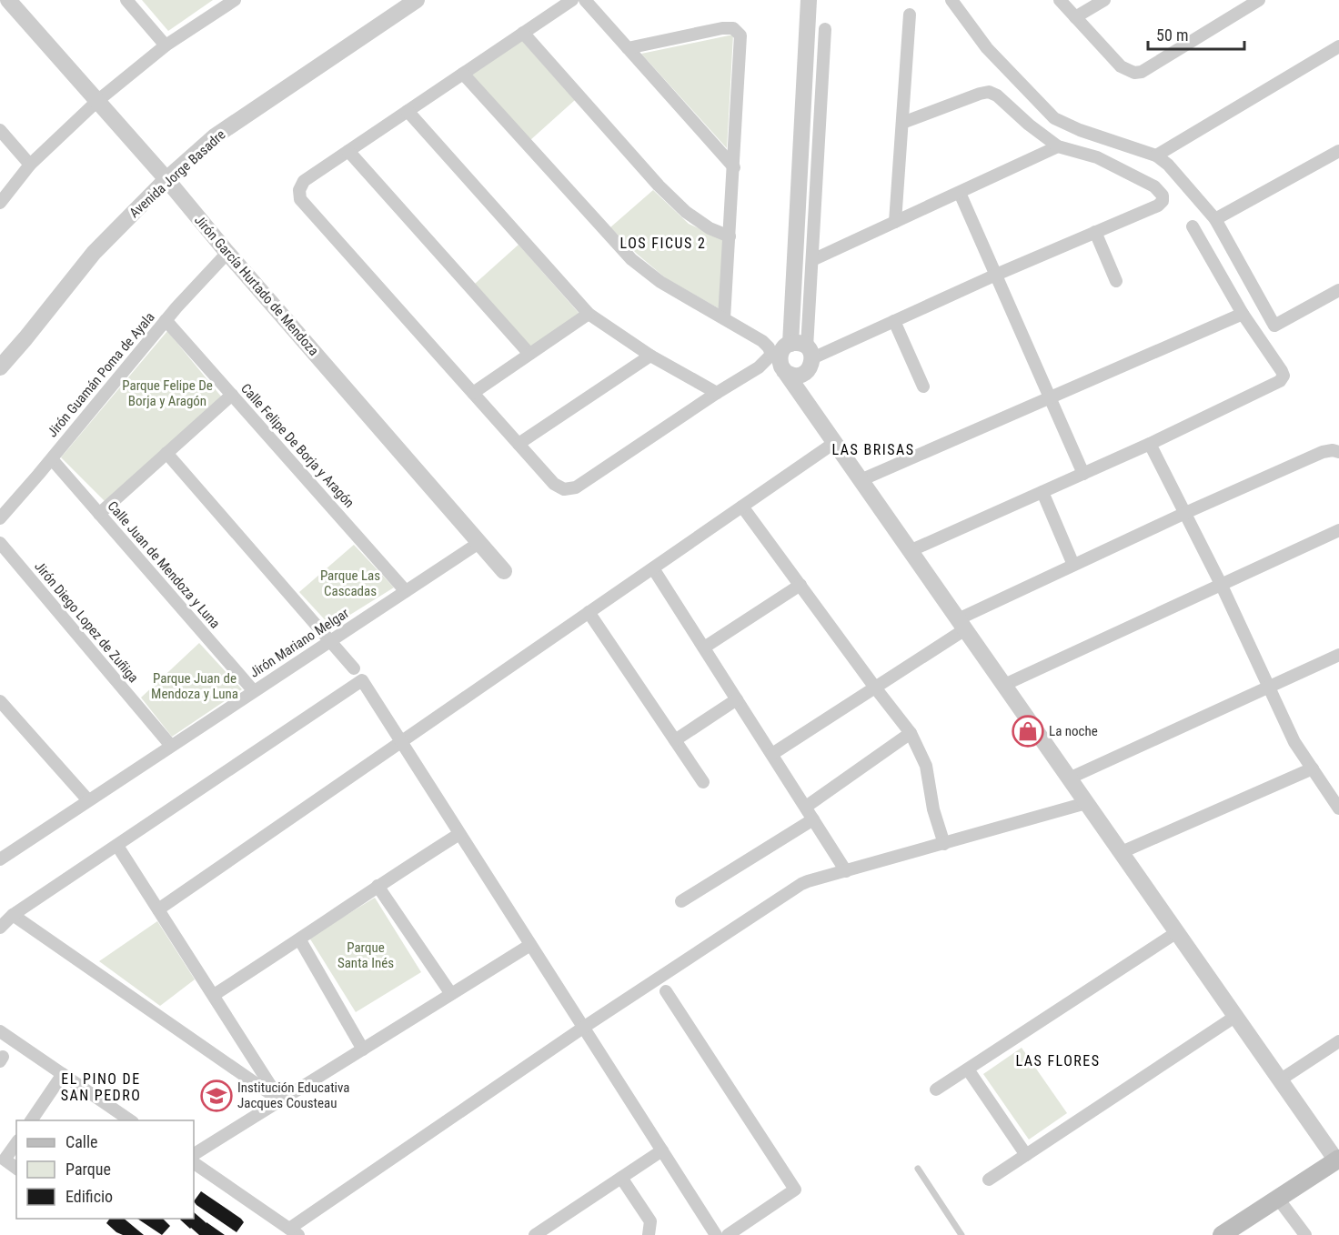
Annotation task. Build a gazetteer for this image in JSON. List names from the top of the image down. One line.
{"streets":{"street":["Avenida Jorge Basadre","Jirón García Hurtado de Mendoza","Jirón Guamán Poma de Ayala","Calle Felipe De Borja y Aragón","Calle Juan de Mendoza y Luna","Jirón Diego Lopez de Zuñiga","Jirón Mariano Melgar"]},"crossings":[["Avenida Jorge Basadre","Jirón García Hurtado de Mendoza"],["Jirón García Hurtado de Mendoza","Jirón Guamán Poma de Ayala"],["Jirón García Hurtado de Mendoza","Jirón Mariano Melgar"],["Jirón Guamán Poma de Ayala","Calle Felipe De Borja y Aragón"],["Jirón Guamán Poma de Ayala","Calle Juan de Mendoza y Luna"],["Calle Felipe De Borja y Aragón","Jirón Mariano Melgar"],["Calle Juan de Mendoza y Luna","Jirón Mariano Melgar"],["Jirón Diego Lopez de Zuñiga","Jirón Mariano Melgar"]],"districts":["LOS FICUS 2","LAS BRISAS","LAS FLORES","EL PINO DE SAN PEDRO"],"parks":["Parque Felipe De Borja y Aragón","Parque Las Cascadas","Parque Juan de Mendoza y Luna","Parque Santa Inés"],"places":{"shop":["La noche"],"school or university":["Institución Educativa Jacques Cousteau"]},"legend":["Calle","Parque","Edificio"],"scale_bar":"50 m"}
